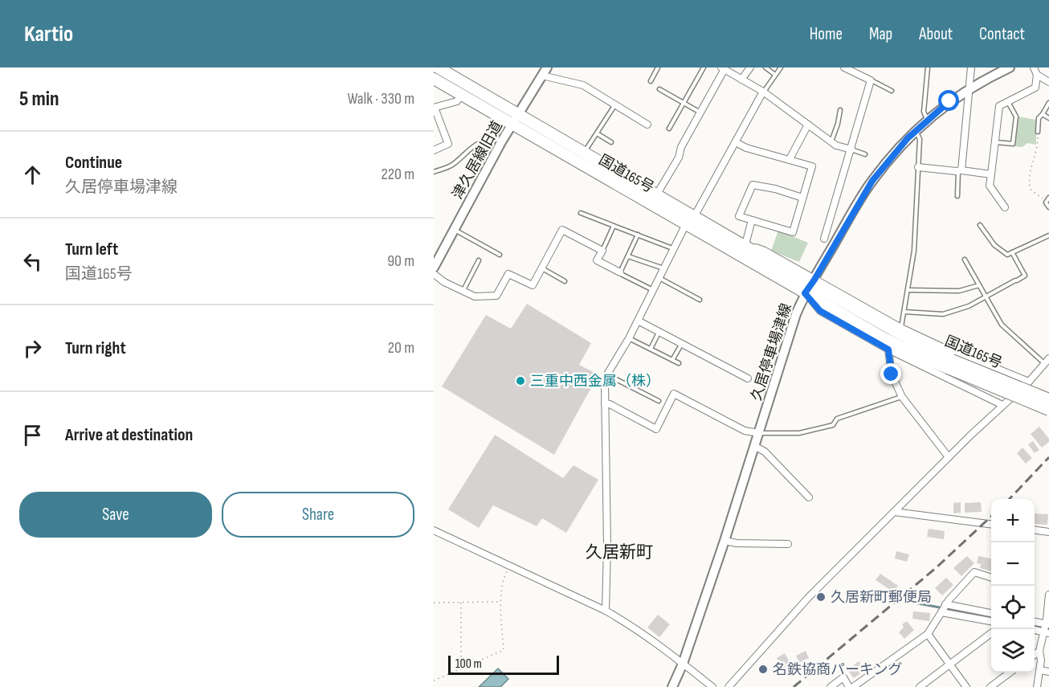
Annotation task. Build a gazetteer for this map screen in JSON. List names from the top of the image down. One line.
{"streets":{"highway":["国道165号"],"main road":["津久居線旧道","久居停車場津線"]},"crossings":[["津久居線旧道","国道165号"],["国道165号","久居停車場津線"]],"districts":["久居新町"],"places":["三重中西金属（株）","久居新町郵便局","名鉄協商パーキング"],"scale_bar":"100 m","page":{"header":"Kartio","nav":["Home","Map","About","Contact"],"heading":["5 min","Walk · 330 m"],"list":[["Continue","久居停車場津線","220 m"],["Turn left","国道165号","90 m"],["Turn right","20 m"],"Arrive at destination"],"buttons":["Save","Share"],"map_buttons":["+","−"],"scale":"100 m"}}
